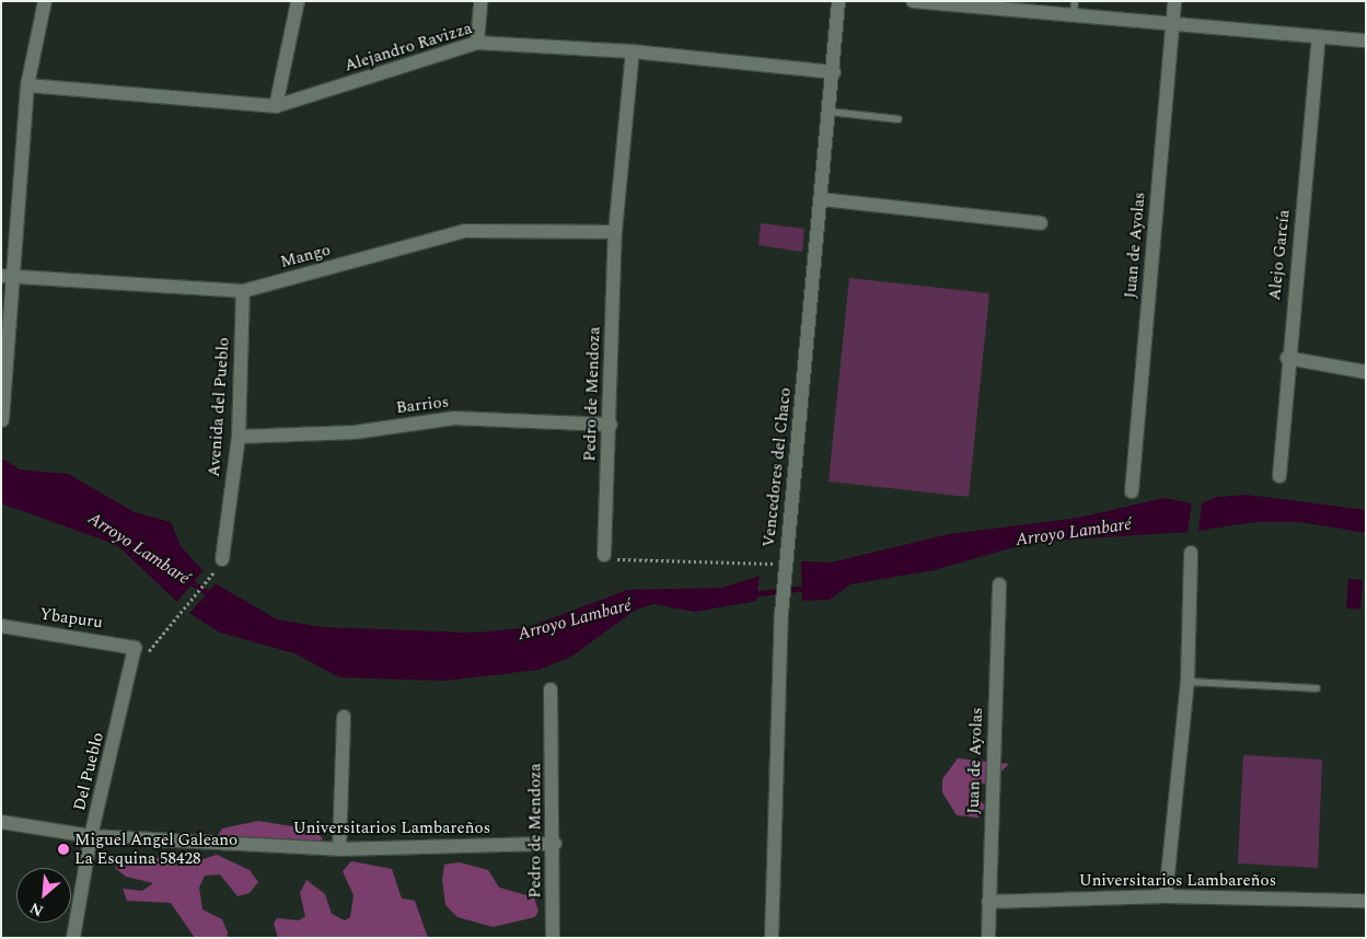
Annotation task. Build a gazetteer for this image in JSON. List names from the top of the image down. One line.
{"streets":{"street":["Alejandro Ravizza","Juan de Ayolas","Alejo García","Mango","Pedro de Mendoza","Barrios","Avenida del Pueblo","Vencedores del Chaco","Ybapuru","Del Pueblo","Universitarios Lambareños"]},"crossings":[["Alejandro Ravizza","Pedro de Mendoza"],["Alejandro Ravizza","Vencedores del Chaco"],["Juan de Ayolas","Universitarios Lambareños"],["Mango","Pedro de Mendoza"],["Mango","Avenida del Pueblo"],["Pedro de Mendoza","Barrios"],["Pedro de Mendoza","Universitarios Lambareños"],["Barrios","Avenida del Pueblo"],["Ybapuru","Del Pueblo"],["Del Pueblo","Universitarios Lambareños"]],"water":["Arroyo Lambaré"],"places":["Miguel Angel Galeano La Esquina 58428"],"north":"bottom left"}
